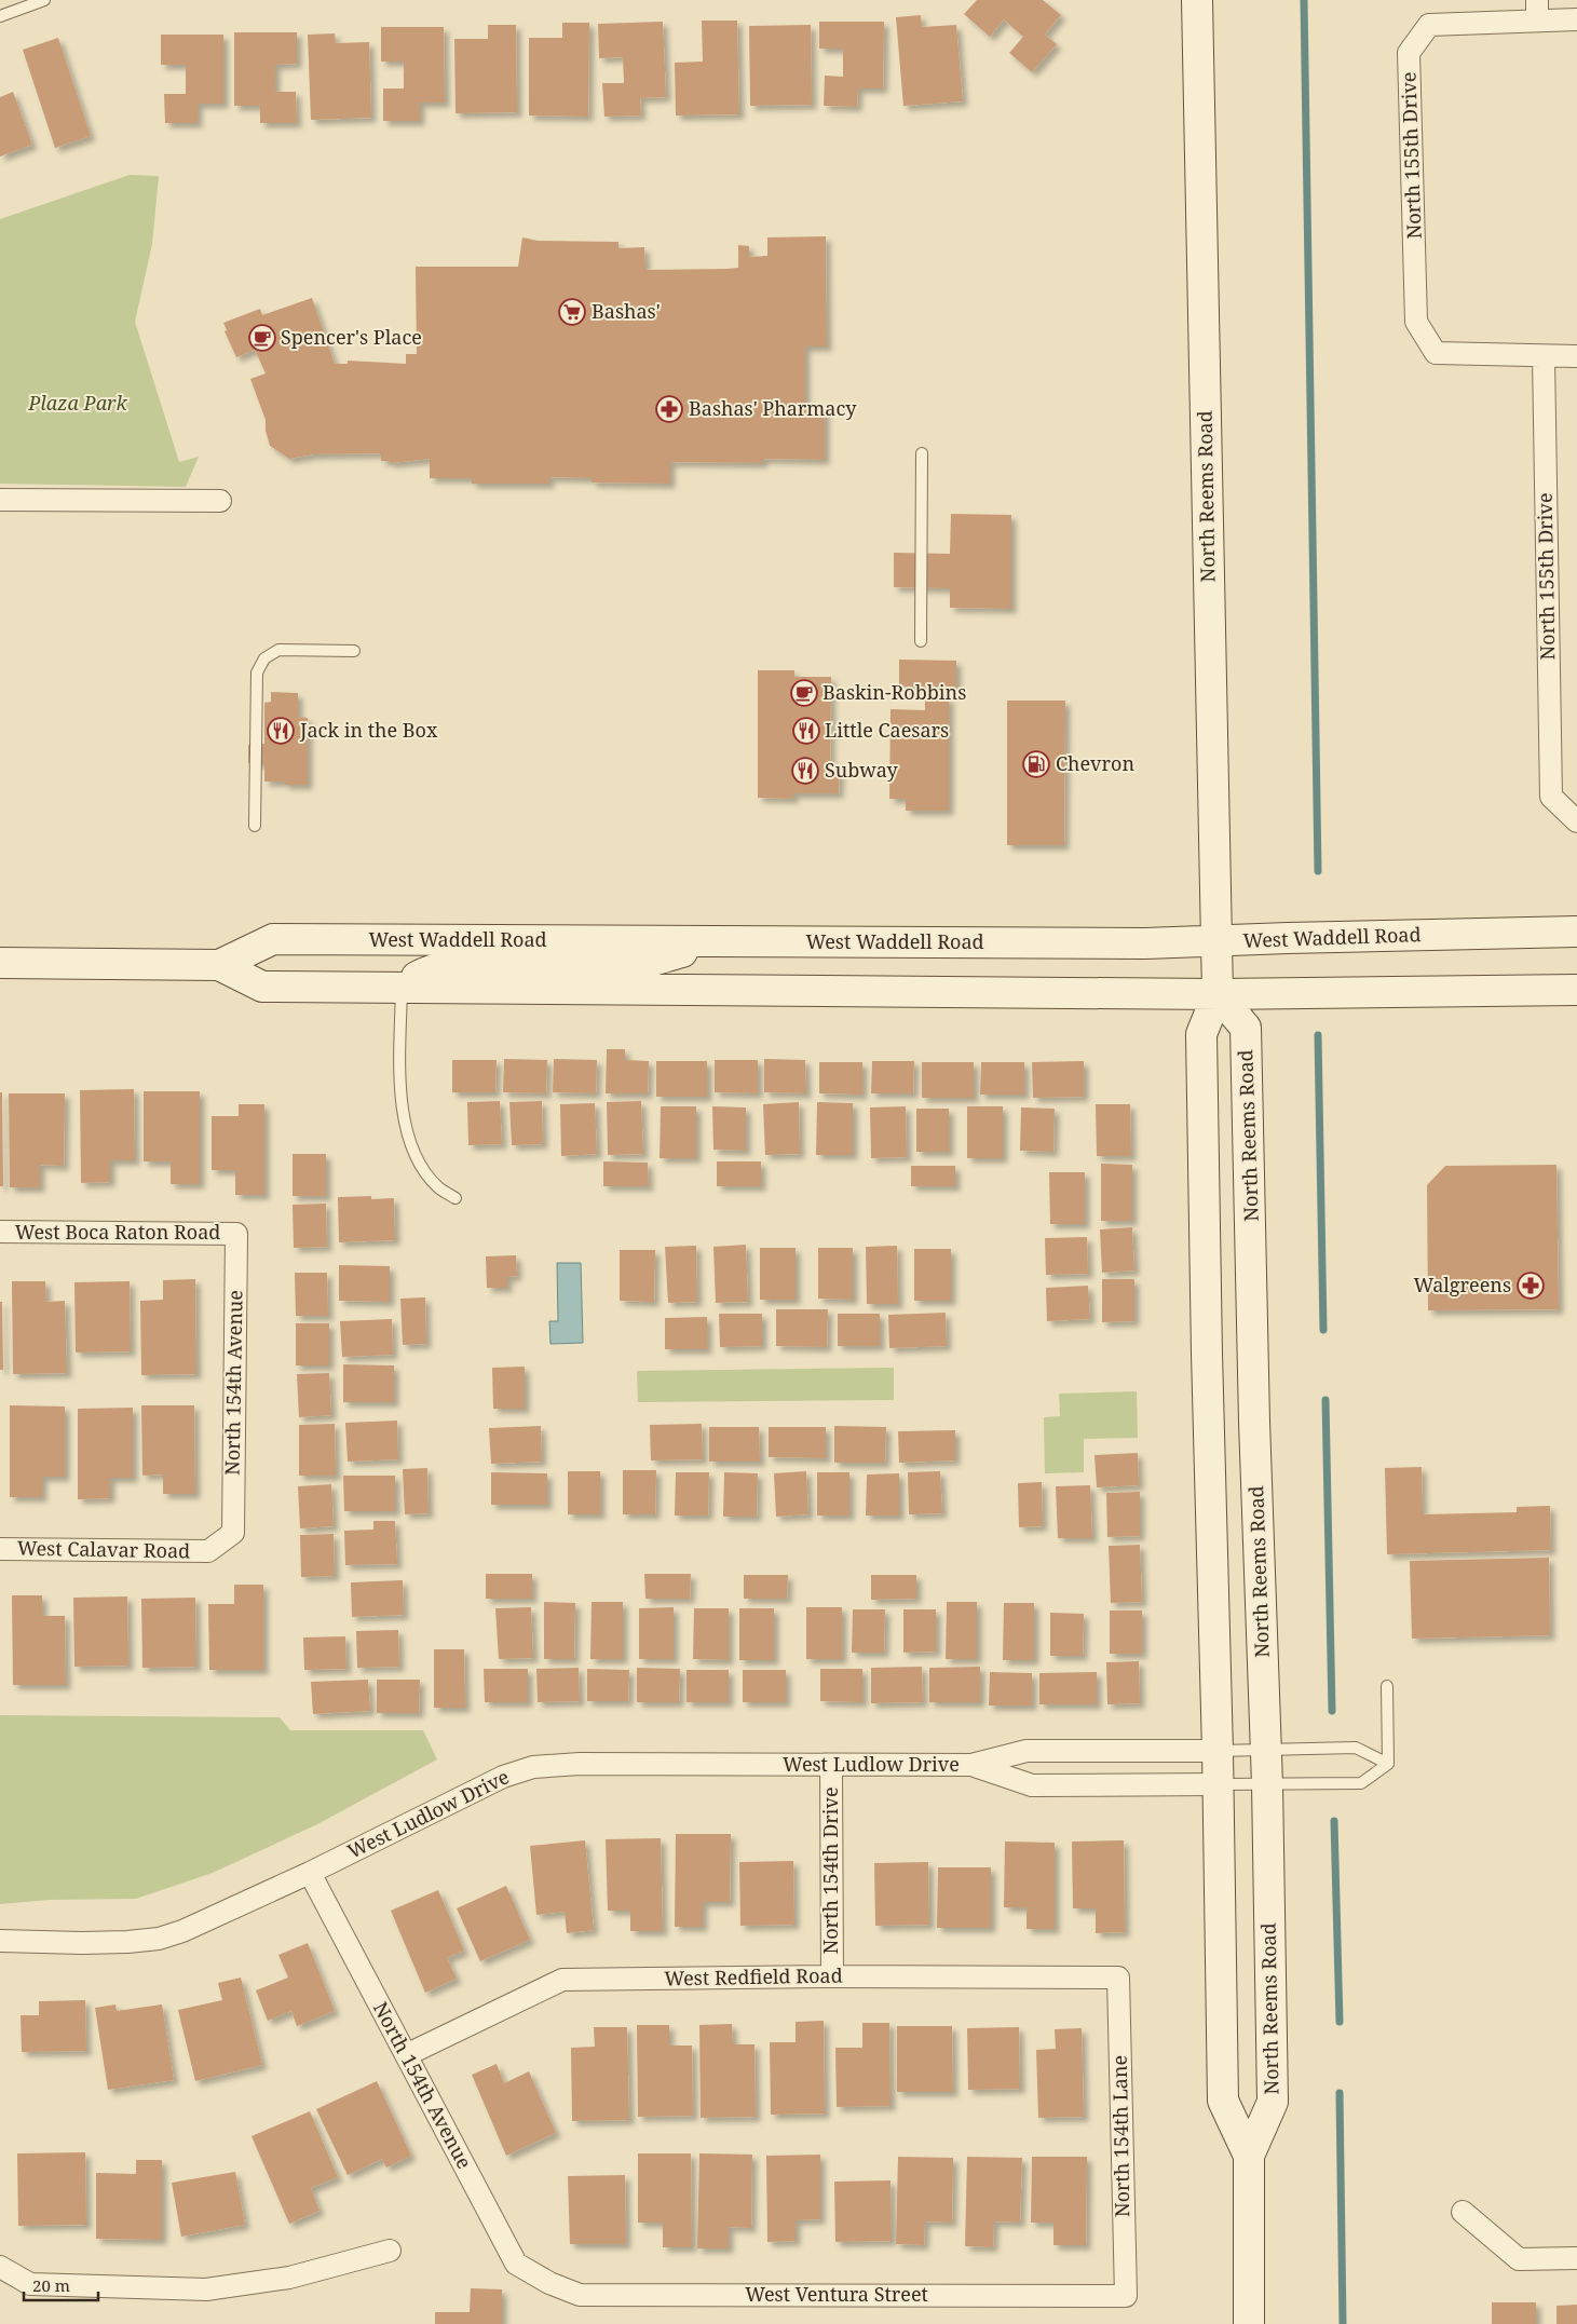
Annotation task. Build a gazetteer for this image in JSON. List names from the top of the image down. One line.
{"streets":{"main road":["North Reems Road","West Waddell Road"],"street":["North 155th Drive","West Boca Raton Road","North 154th Avenue","West Calavar Road","West Ludlow Drive","North 154th Drive","West Redfield Road","North 154th Lane","West Ventura Street"]},"crossings":[["North Reems Road","West Waddell Road"],["North Reems Road","West Ludlow Drive"],["West Boca Raton Road","North 154th Avenue"],["North 154th Avenue","West Calavar Road"],["North 154th Avenue","West Ludlow Drive"],["North 154th Avenue","West Redfield Road"],["North 154th Avenue","West Ventura Street"],["West Ludlow Drive","North 154th Drive"],["North 154th Drive","West Redfield Road"],["West Redfield Road","North 154th Lane"],["North 154th Lane","West Ventura Street"]],"parks":["Plaza Park"],"places":{"supermarket":["Bashas'"],"cafe":["Spencer's Place","Baskin-Robbins"],"pharmacy":["Bashas' Pharmacy","Walgreens"],"restaurant":["Jack in the Box","Little Caesars","Subway"],"fuel station":["Chevron"]},"scale_bar":"20 m"}
